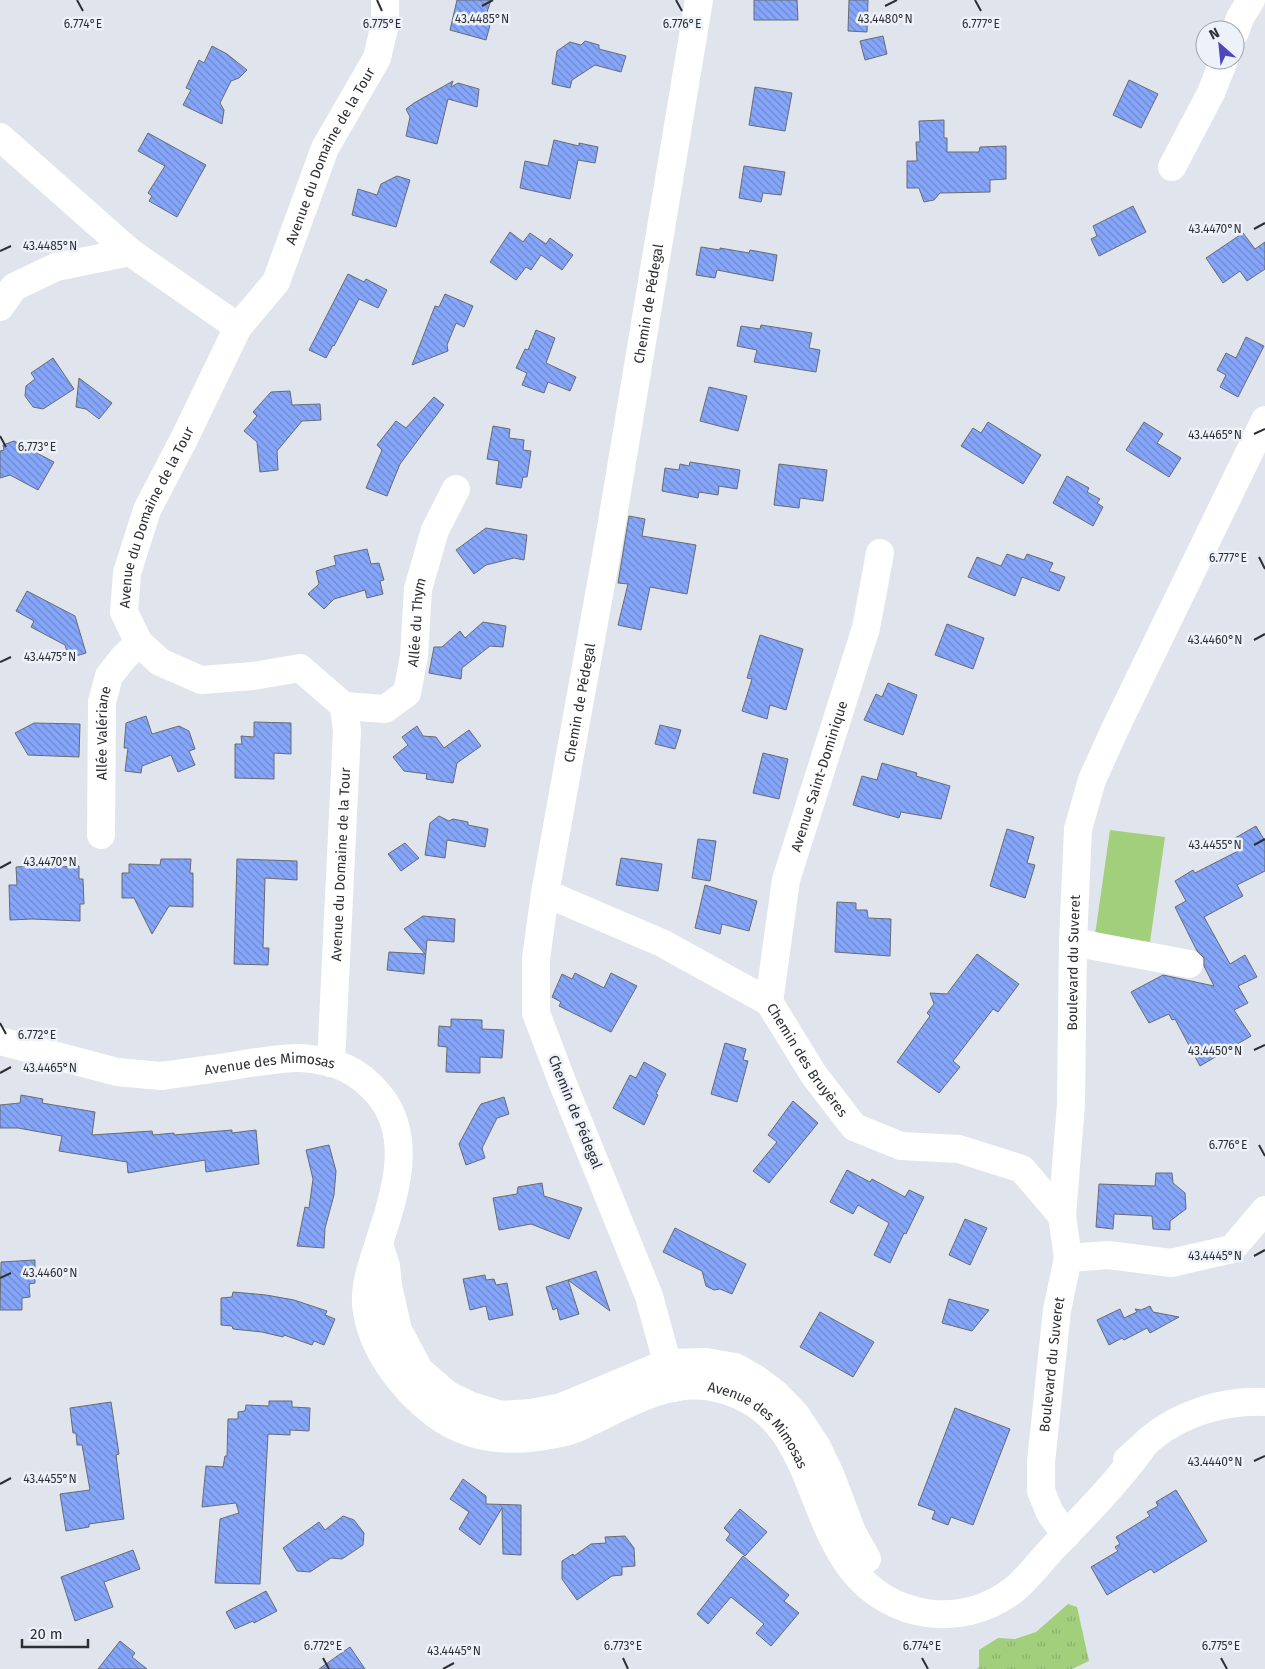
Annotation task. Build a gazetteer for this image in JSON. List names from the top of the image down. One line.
{"streets":{"street":["Avenue du Domaine de la Tour","Chemin de Pédegal","Allée du Thym","Allée Valériane","Avenue Saint-Dominique","Boulevard du Suveret","Chemin des Bruyères","Avenue des Mimosas"]},"crossings":[["Avenue du Domaine de la Tour","Allée du Thym"],["Avenue du Domaine de la Tour","Allée Valériane"],["Avenue du Domaine de la Tour","Avenue des Mimosas"],["Chemin de Pédegal","Chemin des Bruyères"],["Chemin de Pédegal","Avenue des Mimosas"],["Avenue Saint-Dominique","Chemin des Bruyères"],["Boulevard du Suveret","Chemin des Bruyères"],["Boulevard du Suveret","Avenue des Mimosas"]],"scale_bar":"20 m","north":"top left","coordinates":["43.4485°N","43.4480°N","6.774°E","6.775°E","6.776°E","6.777°E","43.4470°N","43.4465°N","6.773°E","43.4460°N","43.4475°N","43.4455°N","6.772°E","43.4450°N","43.4445°N","43.4440°N"]}
